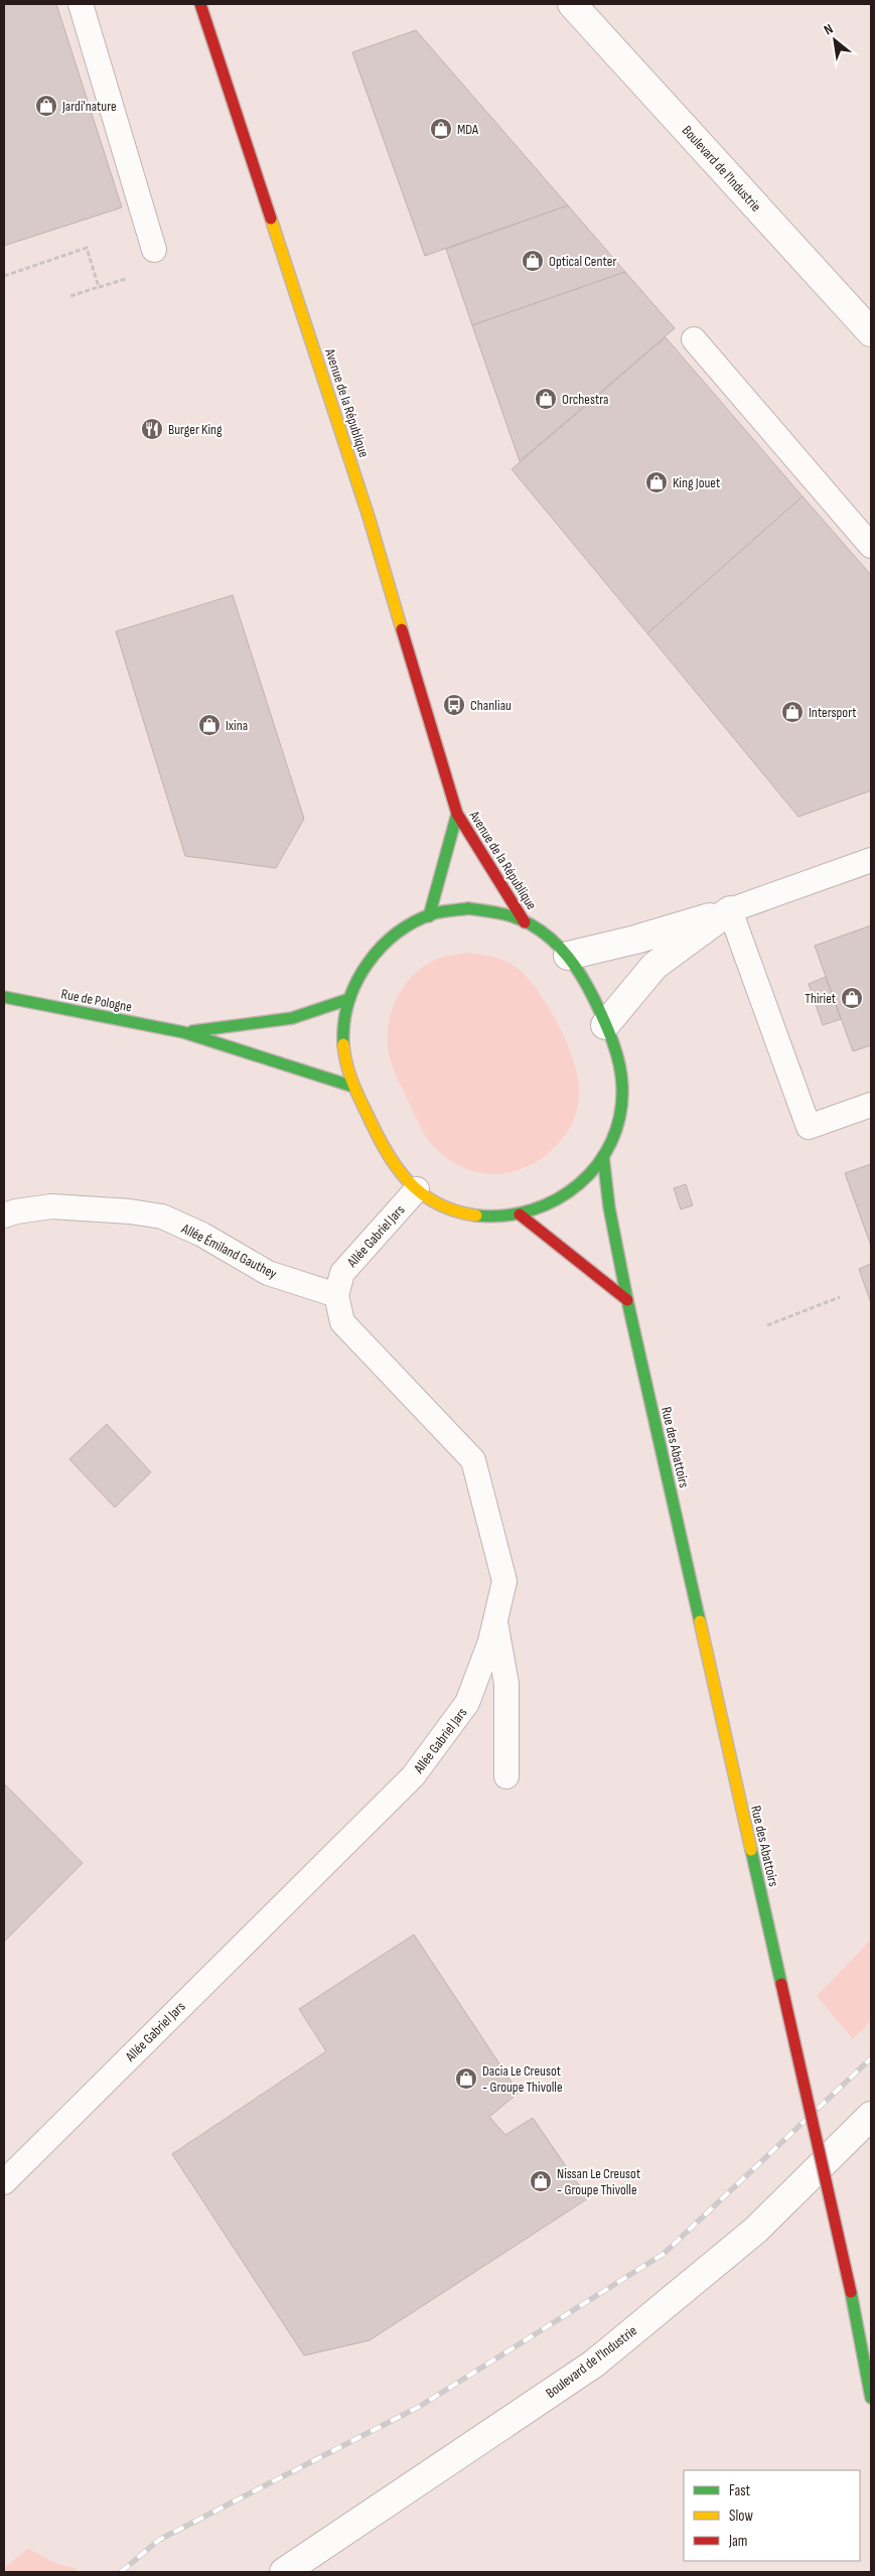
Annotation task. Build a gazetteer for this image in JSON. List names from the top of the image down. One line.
{"streets":{"street":["Boulevard de l'Industrie","Avenue de la République","Rue de Pologne","Rue des Abattoirs"],"lane":["Allée Gabriel Jars","Allée Émiland Gauthey"]},"crossings":[["Allée Gabriel Jars","Allée Émiland Gauthey"]],"places":{"shop":["Jardi'nature","MDA","Optical Center","Orchestra","King Jouet","Intersport","Ixina","Thiriet","Dacia Le Creusot - Groupe Thivolle","Nissan Le Creusot - Groupe Thivolle"],"restaurant":["Burger King"],"bus stop":["Chanliau"]},"legend":["Fast","Slow","Jam"],"north":"top left"}
